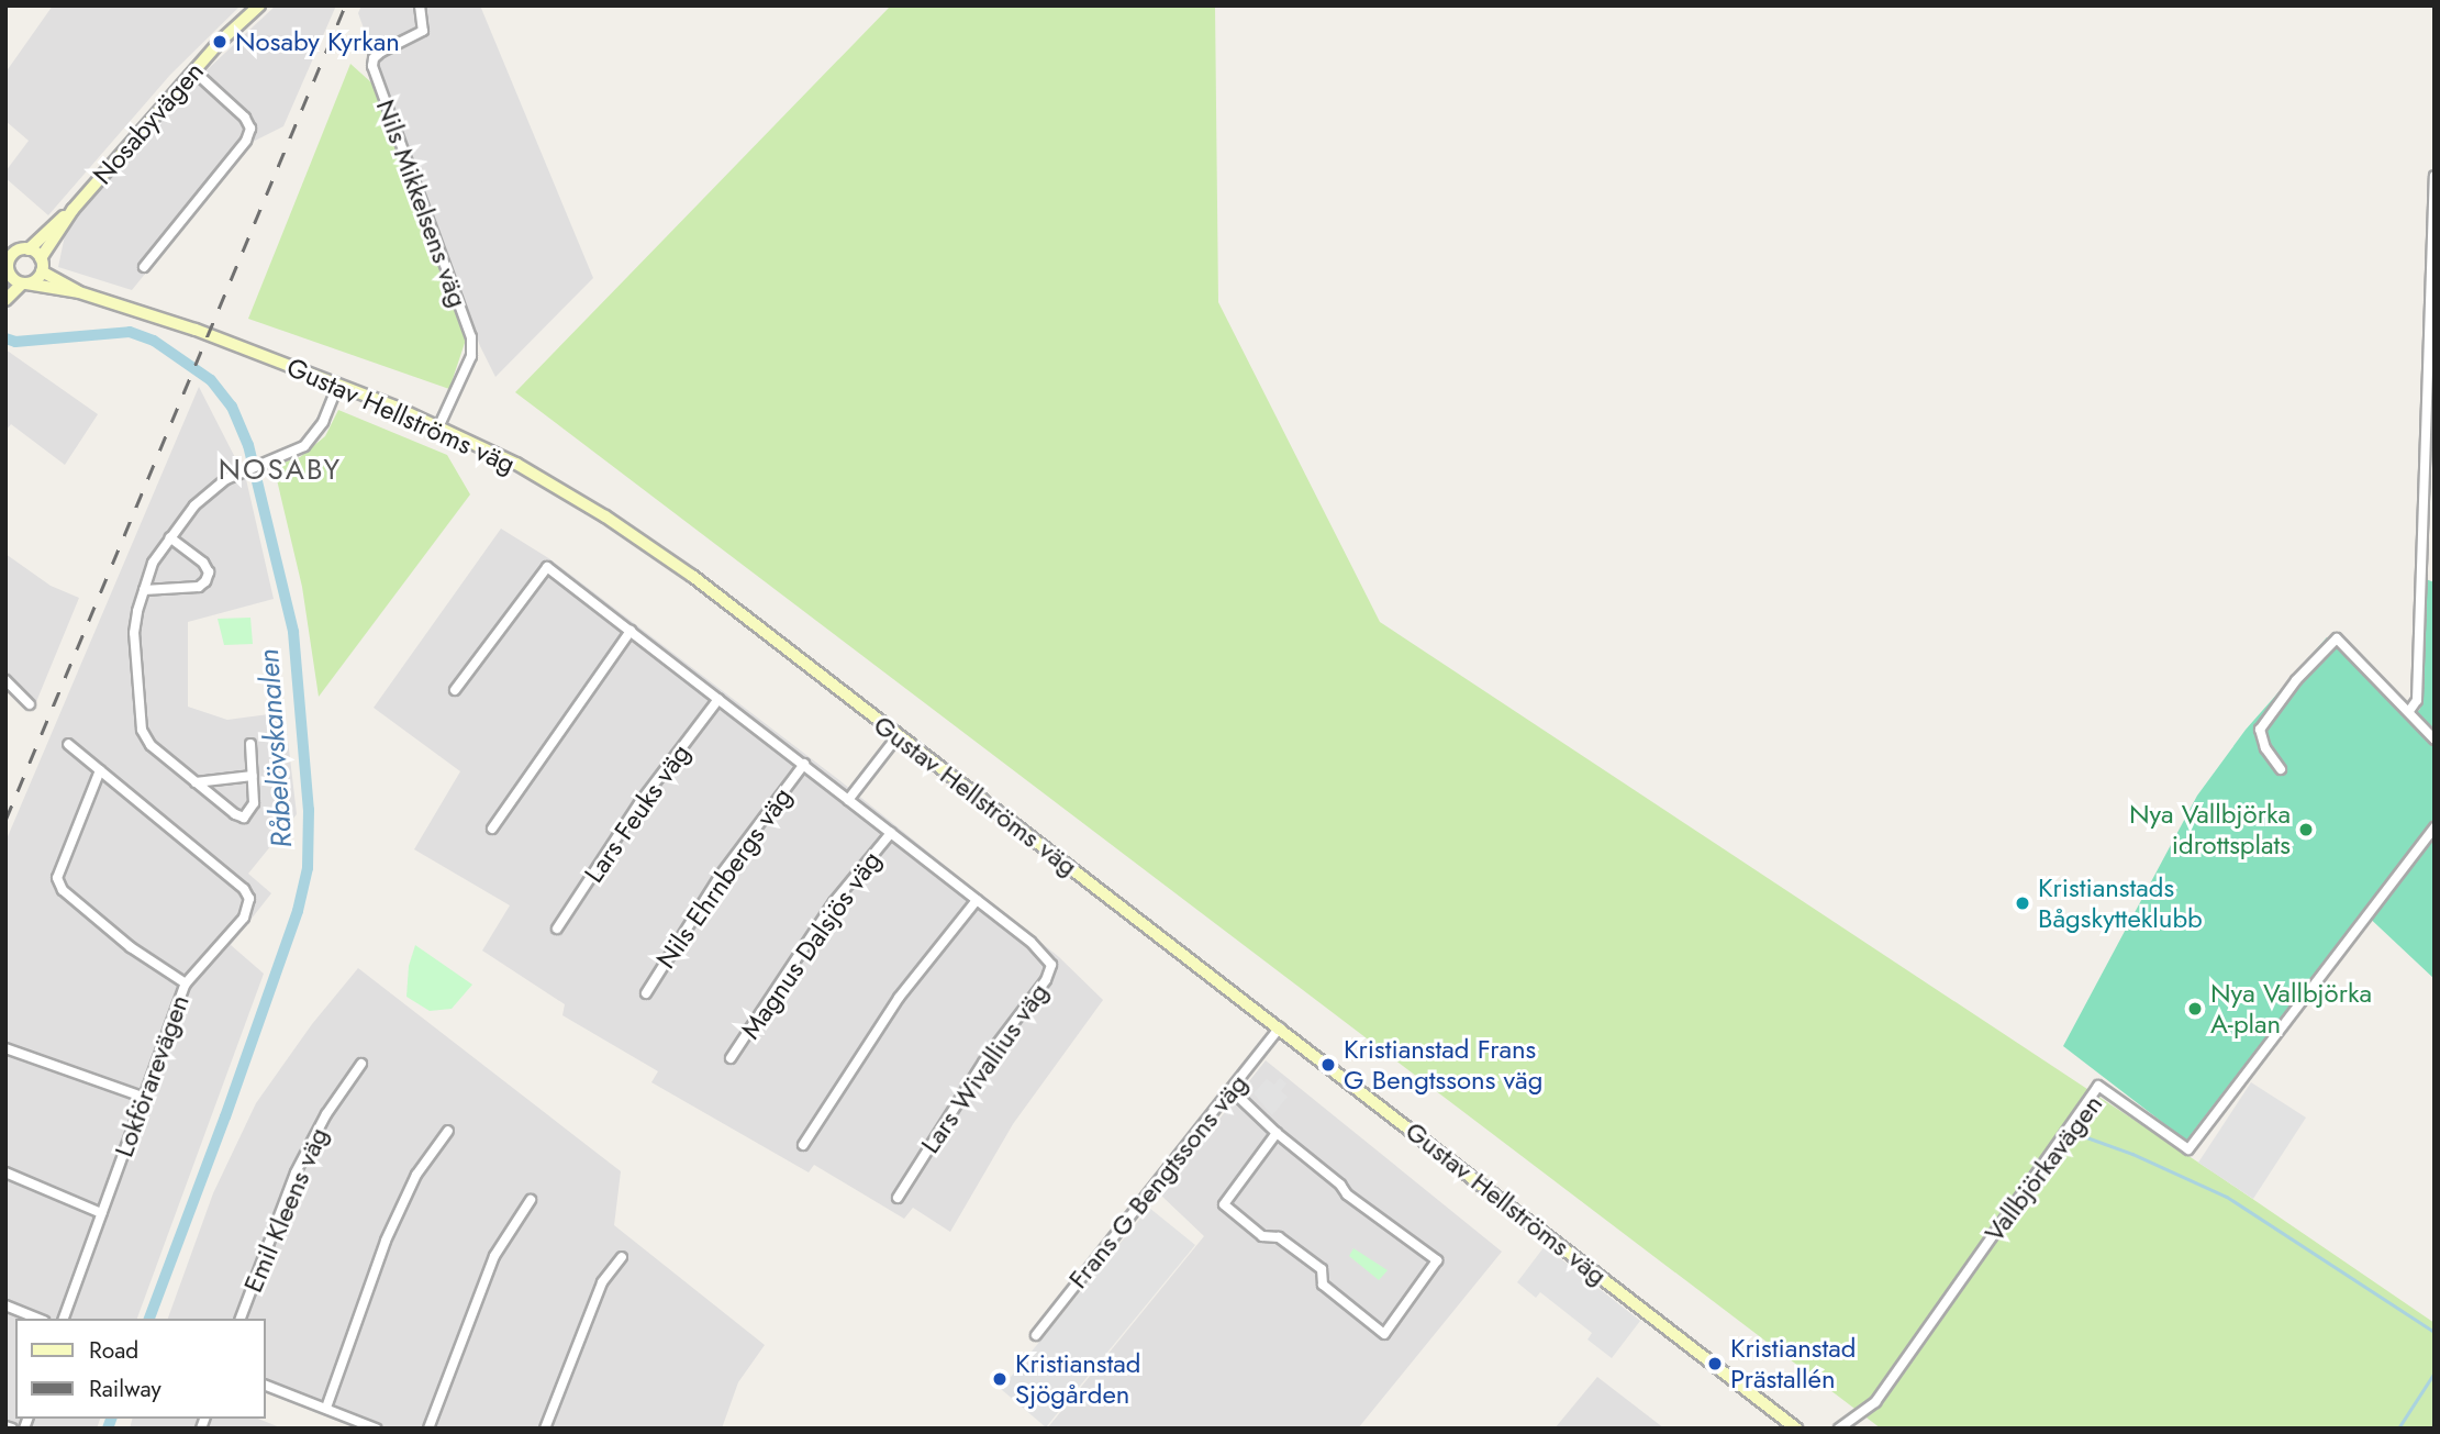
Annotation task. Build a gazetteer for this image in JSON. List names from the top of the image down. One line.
{"streets":{"street":["Nosabyvägen","Nils Mikkelsens väg","Gustav Hellströms väg","Lars Feuks väg","Nils Ehrnbergs väg","Magnus Dalsjös väg","Lars Wivallius väg","Lokförarevägen","Vallbjörkavägen","Frans G Bengtssons väg","Emil Kleens väg"]},"crossings":[["Nosabyvägen","Gustav Hellströms väg"],["Nils Mikkelsens väg","Gustav Hellströms väg"],["Gustav Hellströms väg","Frans G Bengtssons väg"],["Lars Feuks väg","Lars Wivallius väg"],["Nils Ehrnbergs väg","Lars Wivallius väg"],["Magnus Dalsjös väg","Lars Wivallius väg"]],"districts":["NOSABY"],"water":["Råbelövskanalen"],"places":["Nosaby Kyrkan","Nya Vallbjörka idrottsplats","Kristianstads Bågskytteklubb","Nya Vallbjörka A-plan","Kristianstad Frans G Bengtssons väg","Kristianstad Prästallén","Kristianstad Sjögården"],"legend":["Road","Railway"]}
